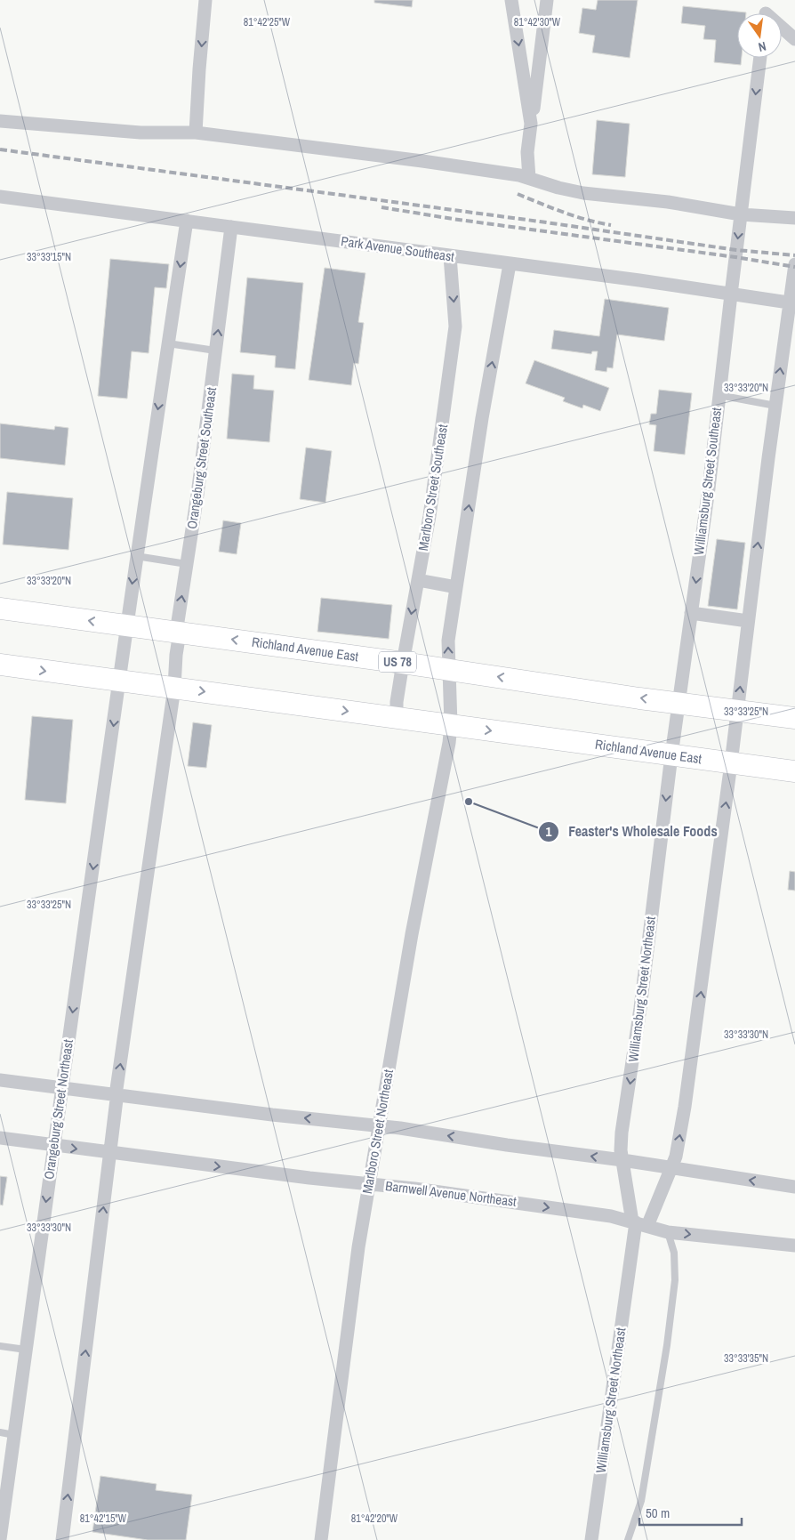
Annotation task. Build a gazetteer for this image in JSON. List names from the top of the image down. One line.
{"streets":{"main road":["Richland Avenue East","US 78"],"street":["Park Avenue Southeast","Orangeburg Street Southeast","Williamsburg Street Southeast","Marlboro Street Southeast","Williamsburg Street Northeast","Orangeburg Street Northeast","Marlboro Street Northeast","Barnwell Avenue Northeast"]},"crossings":[["Park Avenue Southeast","Orangeburg Street Southeast"],["Park Avenue Southeast","Williamsburg Street Southeast"],["Park Avenue Southeast","Marlboro Street Southeast"],["Orangeburg Street Southeast","Richland Avenue East"],["Williamsburg Street Southeast","Richland Avenue East"],["Williamsburg Street Southeast","Williamsburg Street Northeast"],["Marlboro Street Southeast","Richland Avenue East"],["Richland Avenue East","Williamsburg Street Northeast"],["Richland Avenue East","Orangeburg Street Northeast"],["Richland Avenue East","Marlboro Street Northeast"],["Williamsburg Street Northeast","Barnwell Avenue Northeast"],["Orangeburg Street Northeast","Barnwell Avenue Northeast"],["Marlboro Street Northeast","Barnwell Avenue Northeast"]],"places":["Feaster's Wholesale Foods"],"scale_bar":"50 m","north":"bottom","coordinates":["81°42'30\"W","81°42'25\"W","33°33'15\"N","33°33'20\"N","33°33'25\"N","33°33'30\"N","33°33'35\"N","81°42'15\"W","81°42'20\"W"]}
